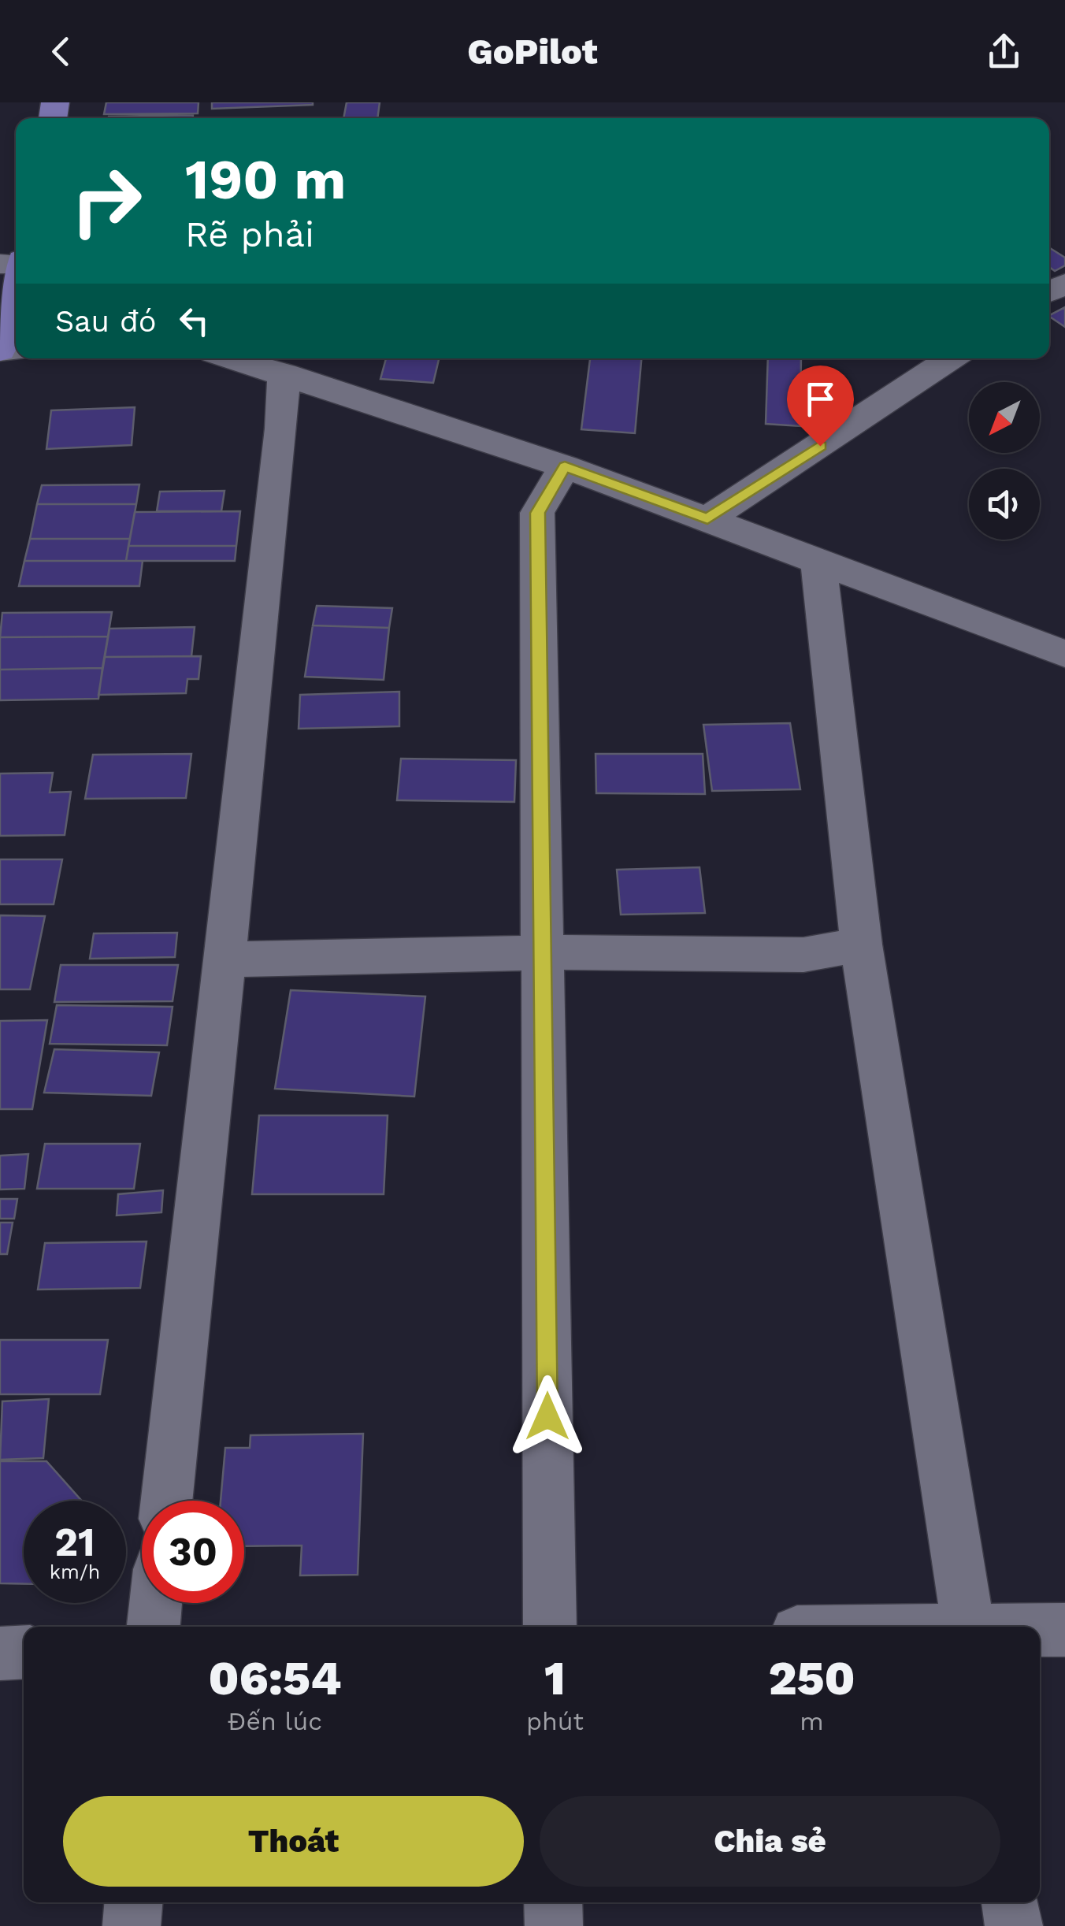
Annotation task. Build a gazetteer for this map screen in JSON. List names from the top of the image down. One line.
{"north":"bottom left","page":{"header":"GoPilot","turn":["190 m","Rẽ phải"],"then":"Sau đó","speed":"21 km/h","limit":"30","eta":["06:54","Đến lúc","1","phút","250","m"],"buttons":["Thoát","Chia sẻ"]}}
